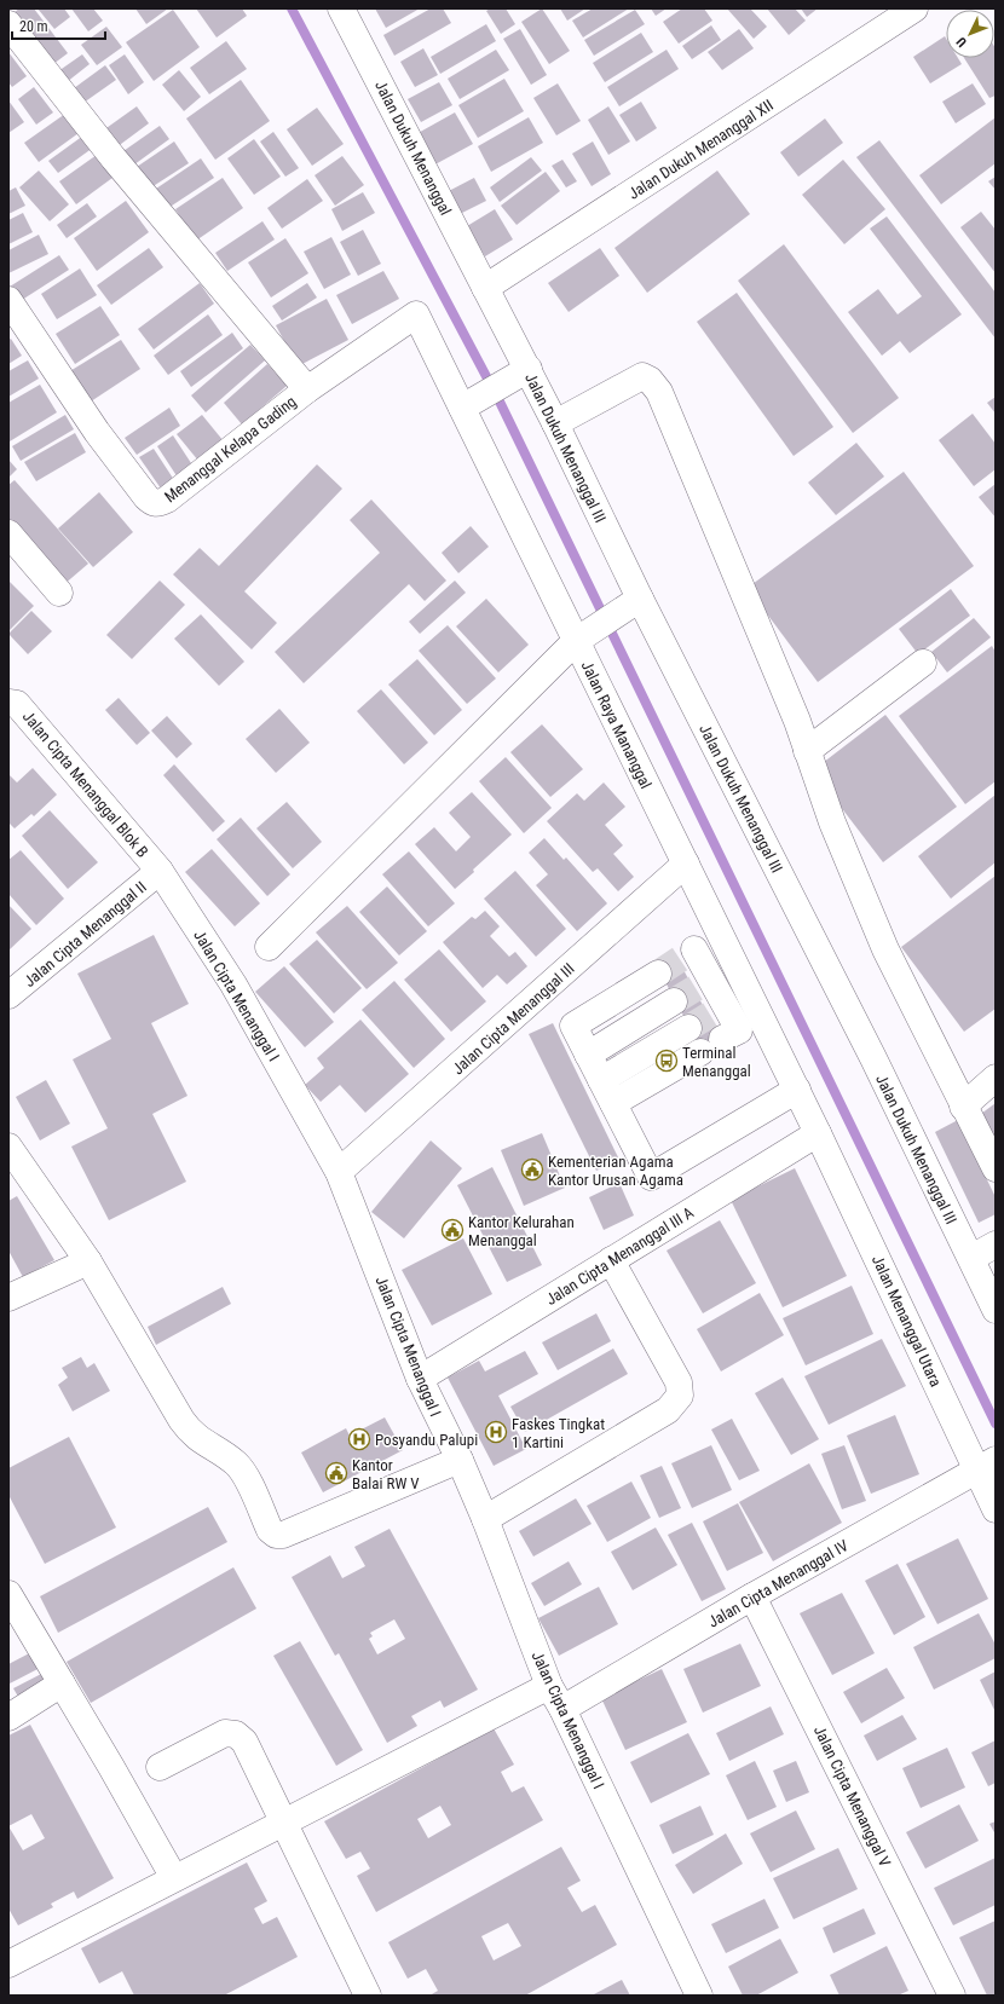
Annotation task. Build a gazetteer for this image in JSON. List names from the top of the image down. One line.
{"streets":{"street":["Jalan Dukuh Menanggal","Jalan Dukuh Menanggal XII","Jalan Dukuh Menanggal III","Menanggal Kelapa Gading","Jalan Raya Mananggal","Jalan Cipta Menanggal Blok B","Jalan Cipta Menanggal II","Jalan Cipta Menanggal I","Jalan Cipta Menanggal III","Jalan Cipta Menanggal III A","Jalan Menanggal Utara","Jalan Cipta Menanggal IV","Jalan Cipta Menanggal V"]},"crossings":[["Jalan Dukuh Menanggal","Jalan Dukuh Menanggal XII"],["Jalan Dukuh Menanggal","Jalan Dukuh Menanggal III"],["Jalan Dukuh Menanggal XII","Jalan Dukuh Menanggal III"],["Menanggal Kelapa Gading","Jalan Raya Mananggal"],["Jalan Raya Mananggal","Jalan Cipta Menanggal III"],["Jalan Raya Mananggal","Jalan Cipta Menanggal III A"],["Jalan Raya Mananggal","Jalan Menanggal Utara"],["Jalan Cipta Menanggal Blok B","Jalan Cipta Menanggal II"],["Jalan Cipta Menanggal Blok B","Jalan Cipta Menanggal I"],["Jalan Cipta Menanggal II","Jalan Cipta Menanggal I"],["Jalan Cipta Menanggal I","Jalan Cipta Menanggal III"],["Jalan Cipta Menanggal I","Jalan Cipta Menanggal III A"],["Jalan Cipta Menanggal I","Jalan Cipta Menanggal IV"],["Jalan Cipta Menanggal III A","Jalan Menanggal Utara"],["Jalan Menanggal Utara","Jalan Cipta Menanggal IV"],["Jalan Cipta Menanggal IV","Jalan Cipta Menanggal V"]],"places":{"bus stop":["Terminal Menanggal"],"public building":["Kementerian Agama Kantor Urusan Agama","Kantor Kelurahan Menanggal","Kantor Balai RW V"],"hospital":["Faskes Tingkat 1 Kartini","Posyandu Palupi"]},"scale_bar":"20 m","north":"bottom left"}
